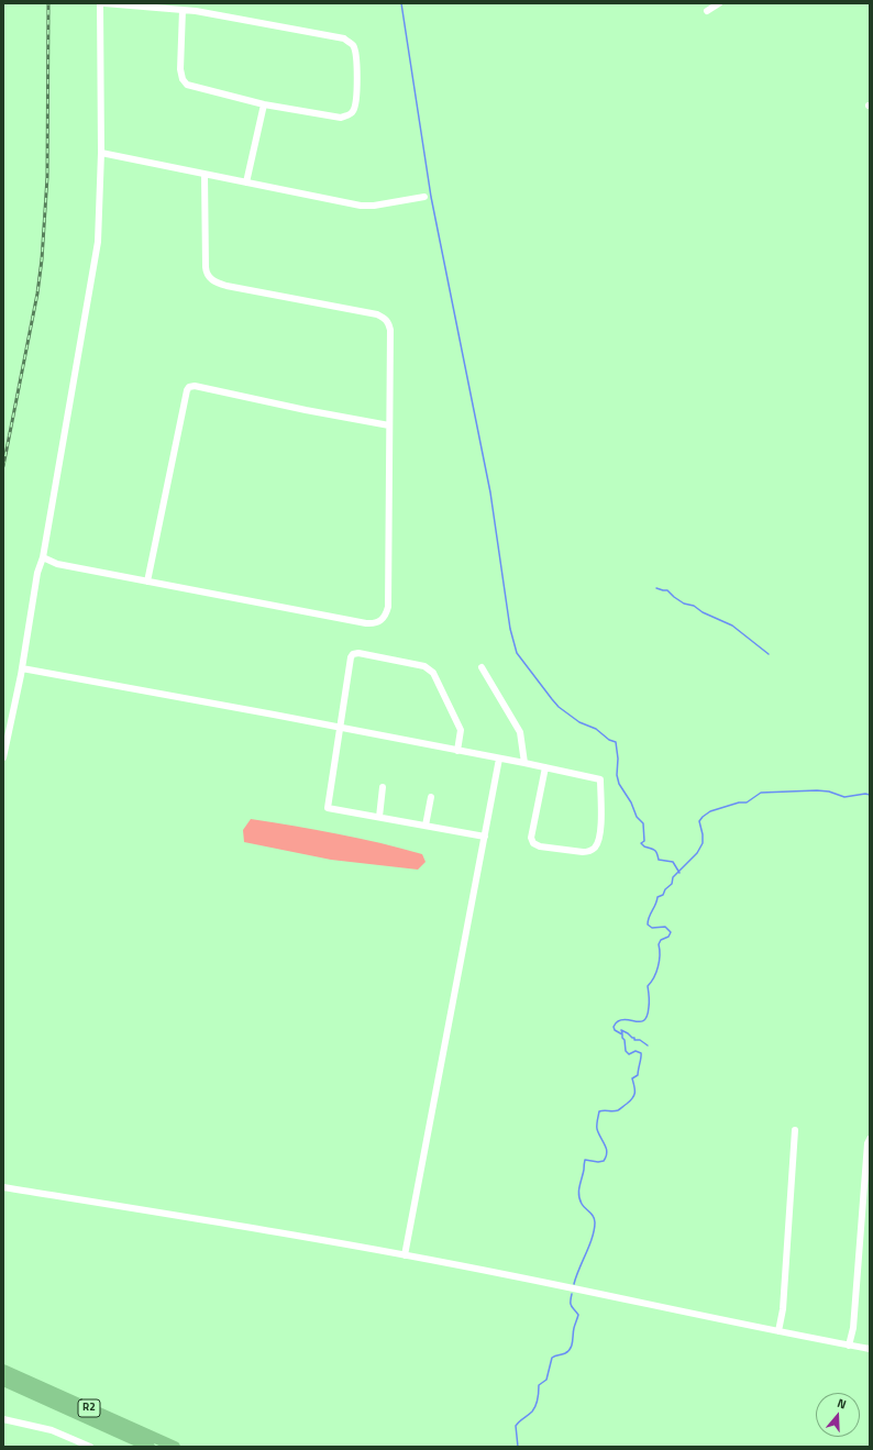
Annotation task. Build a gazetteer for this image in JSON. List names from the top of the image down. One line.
{"streets":{"highway":["R2"]},"north":"top"}
